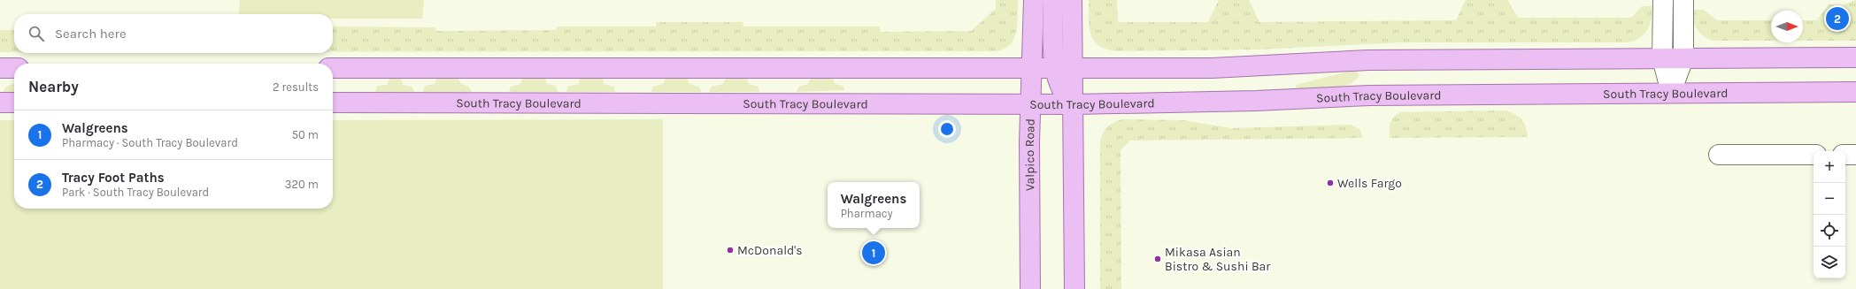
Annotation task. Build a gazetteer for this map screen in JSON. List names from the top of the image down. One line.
{"streets":{"main road":["South Tracy Boulevard","Valpico Road"]},"crossings":[["South Tracy Boulevard","Valpico Road"]],"places":["Wells Fargo","McDonald's","Mikasa Asian Bistro & Sushi Bar"],"north":"right","page":{"pins":["2","1"],"search":"Search here","heading":["Nearby","2 results"],"list":[{"mark":"1","name":"Walgreens","note":"Pharmacy · South Tracy Boulevard","value":"50 m"},{"mark":"2","name":"Tracy Foot Paths","note":"Park · South Tracy Boulevard","value":"320 m"}],"map_buttons":["+","−"],"popup":["Walgreens","Pharmacy"]}}
